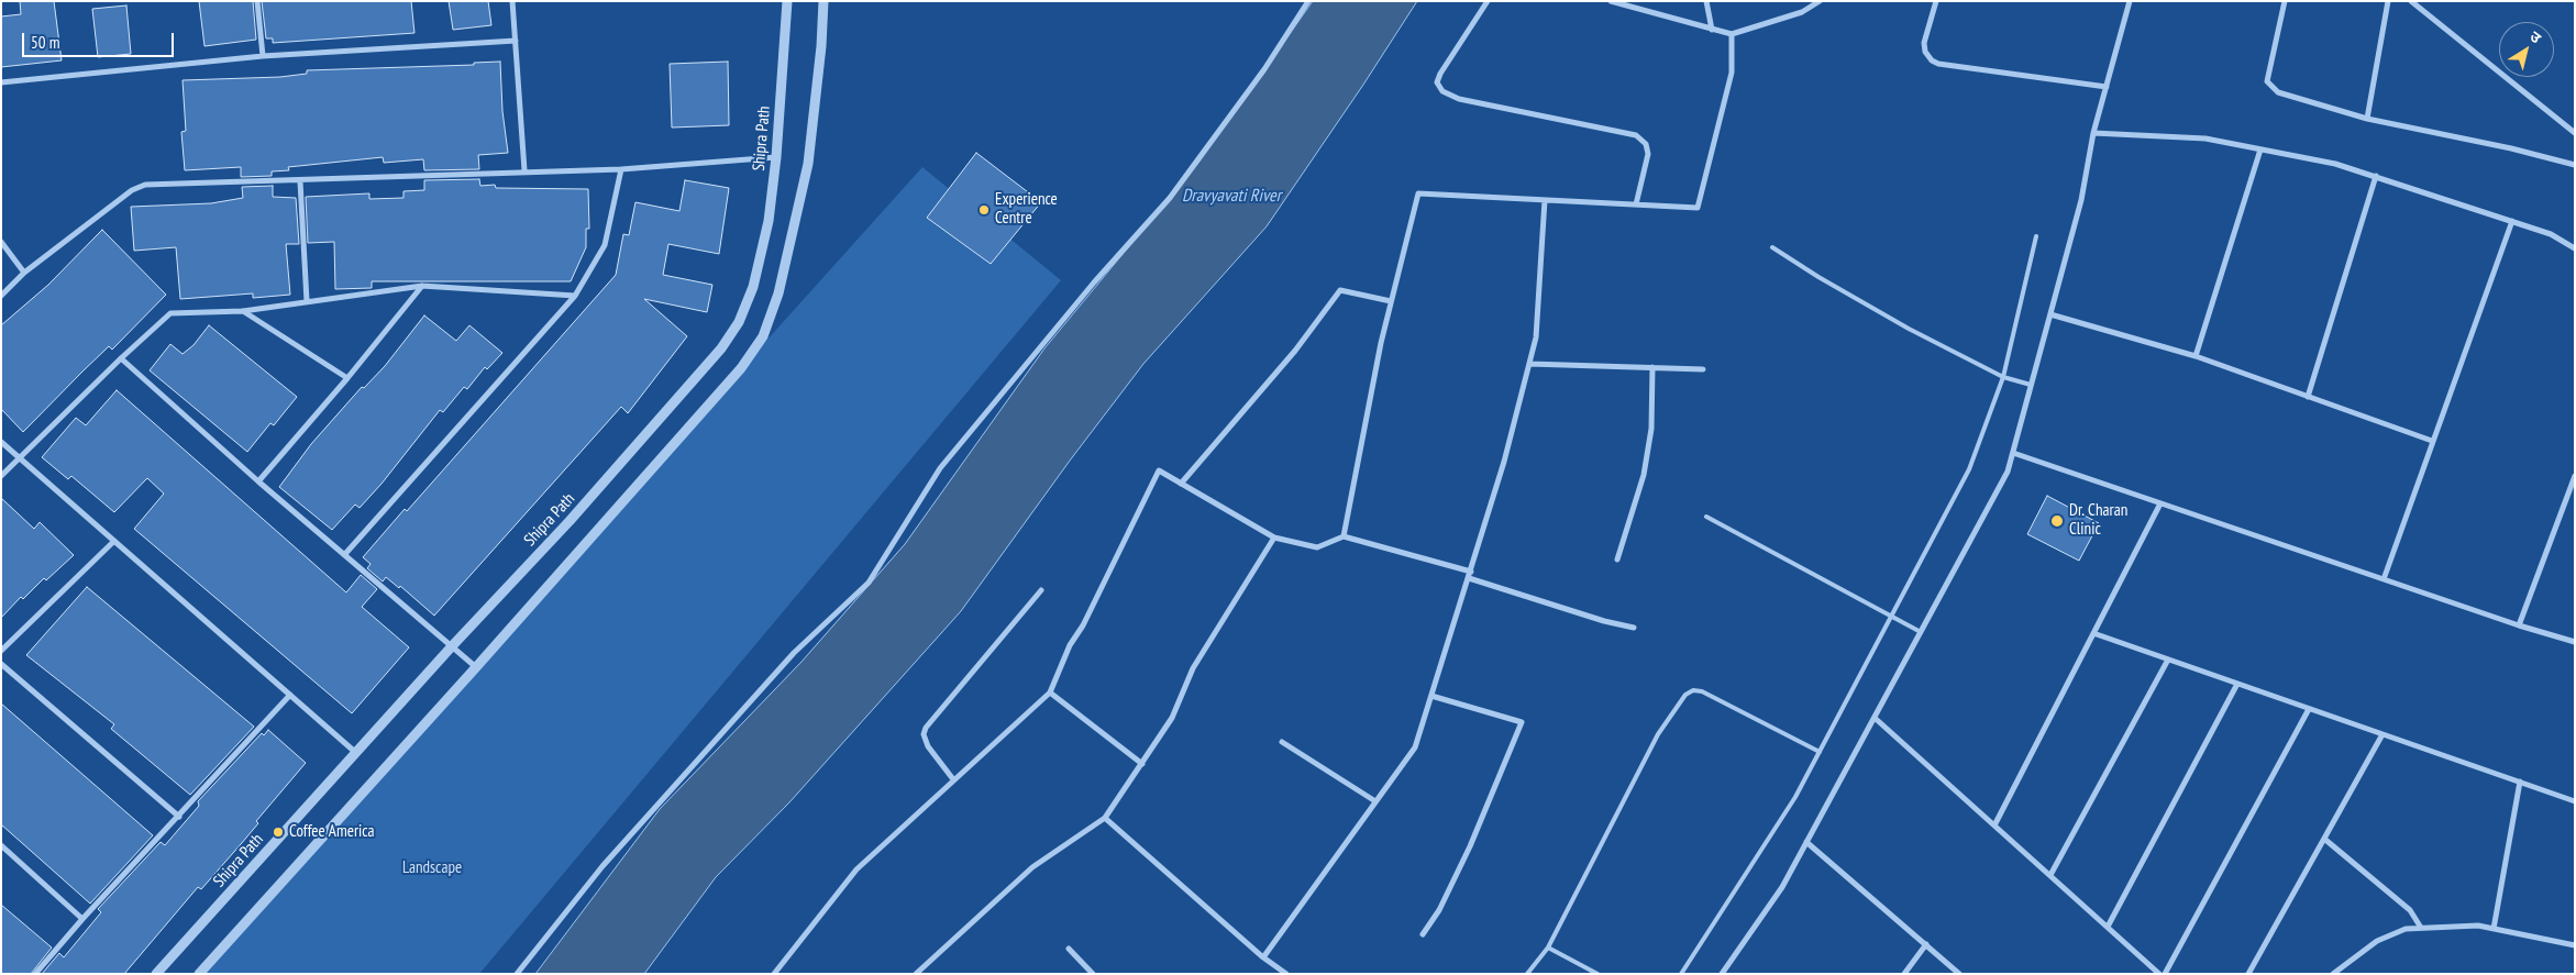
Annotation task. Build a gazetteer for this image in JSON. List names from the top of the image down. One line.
{"streets":{"street":["Shipra Path"]},"water":["Dravyavati River"],"parks":["Landscape"],"places":["Experience Centre","Dr. Charan Clinic","Coffee America"],"scale_bar":"50 m","north":"top right"}
